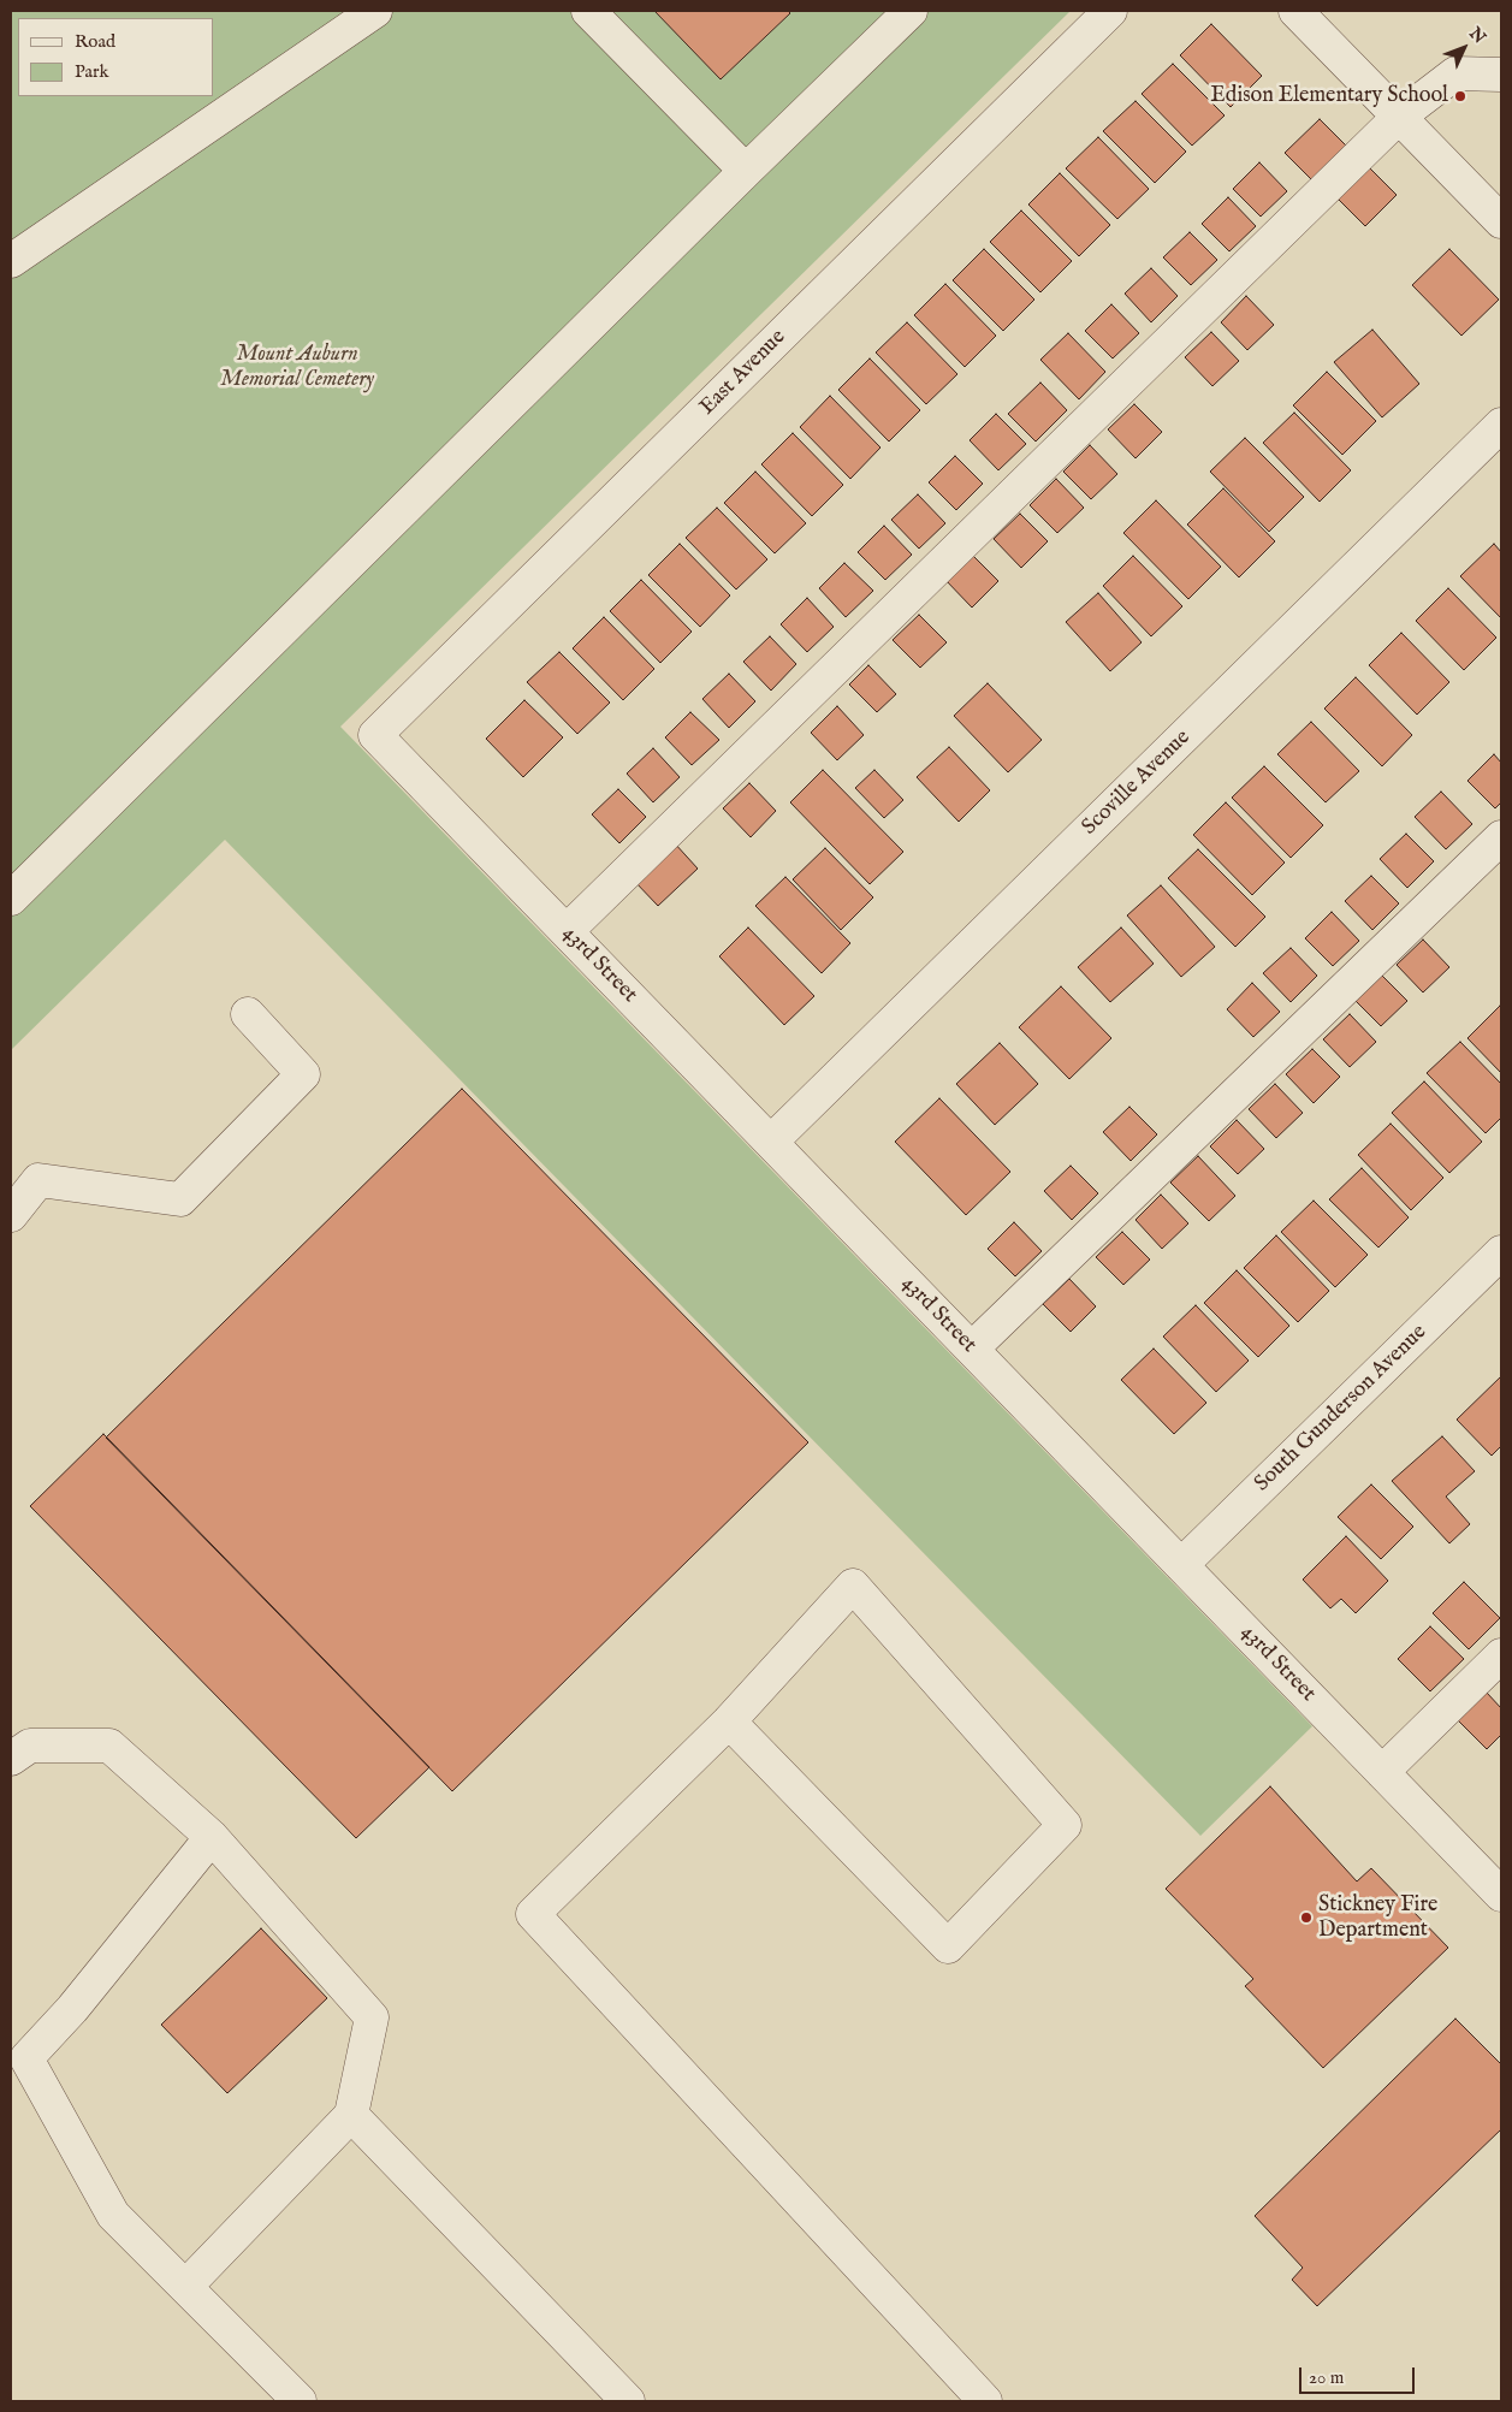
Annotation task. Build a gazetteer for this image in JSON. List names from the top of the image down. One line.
{"streets":{"street":["East Avenue","Scoville Avenue","43rd Street","South Gunderson Avenue"]},"crossings":[["East Avenue","43rd Street"],["Scoville Avenue","43rd Street"],["43rd Street","South Gunderson Avenue"]],"parks":["Mount Auburn Memorial Cemetery"],"places":["Edison Elementary School","Stickney Fire Department"],"legend":["Road","Park"],"scale_bar":"20 m","north":"top right"}
